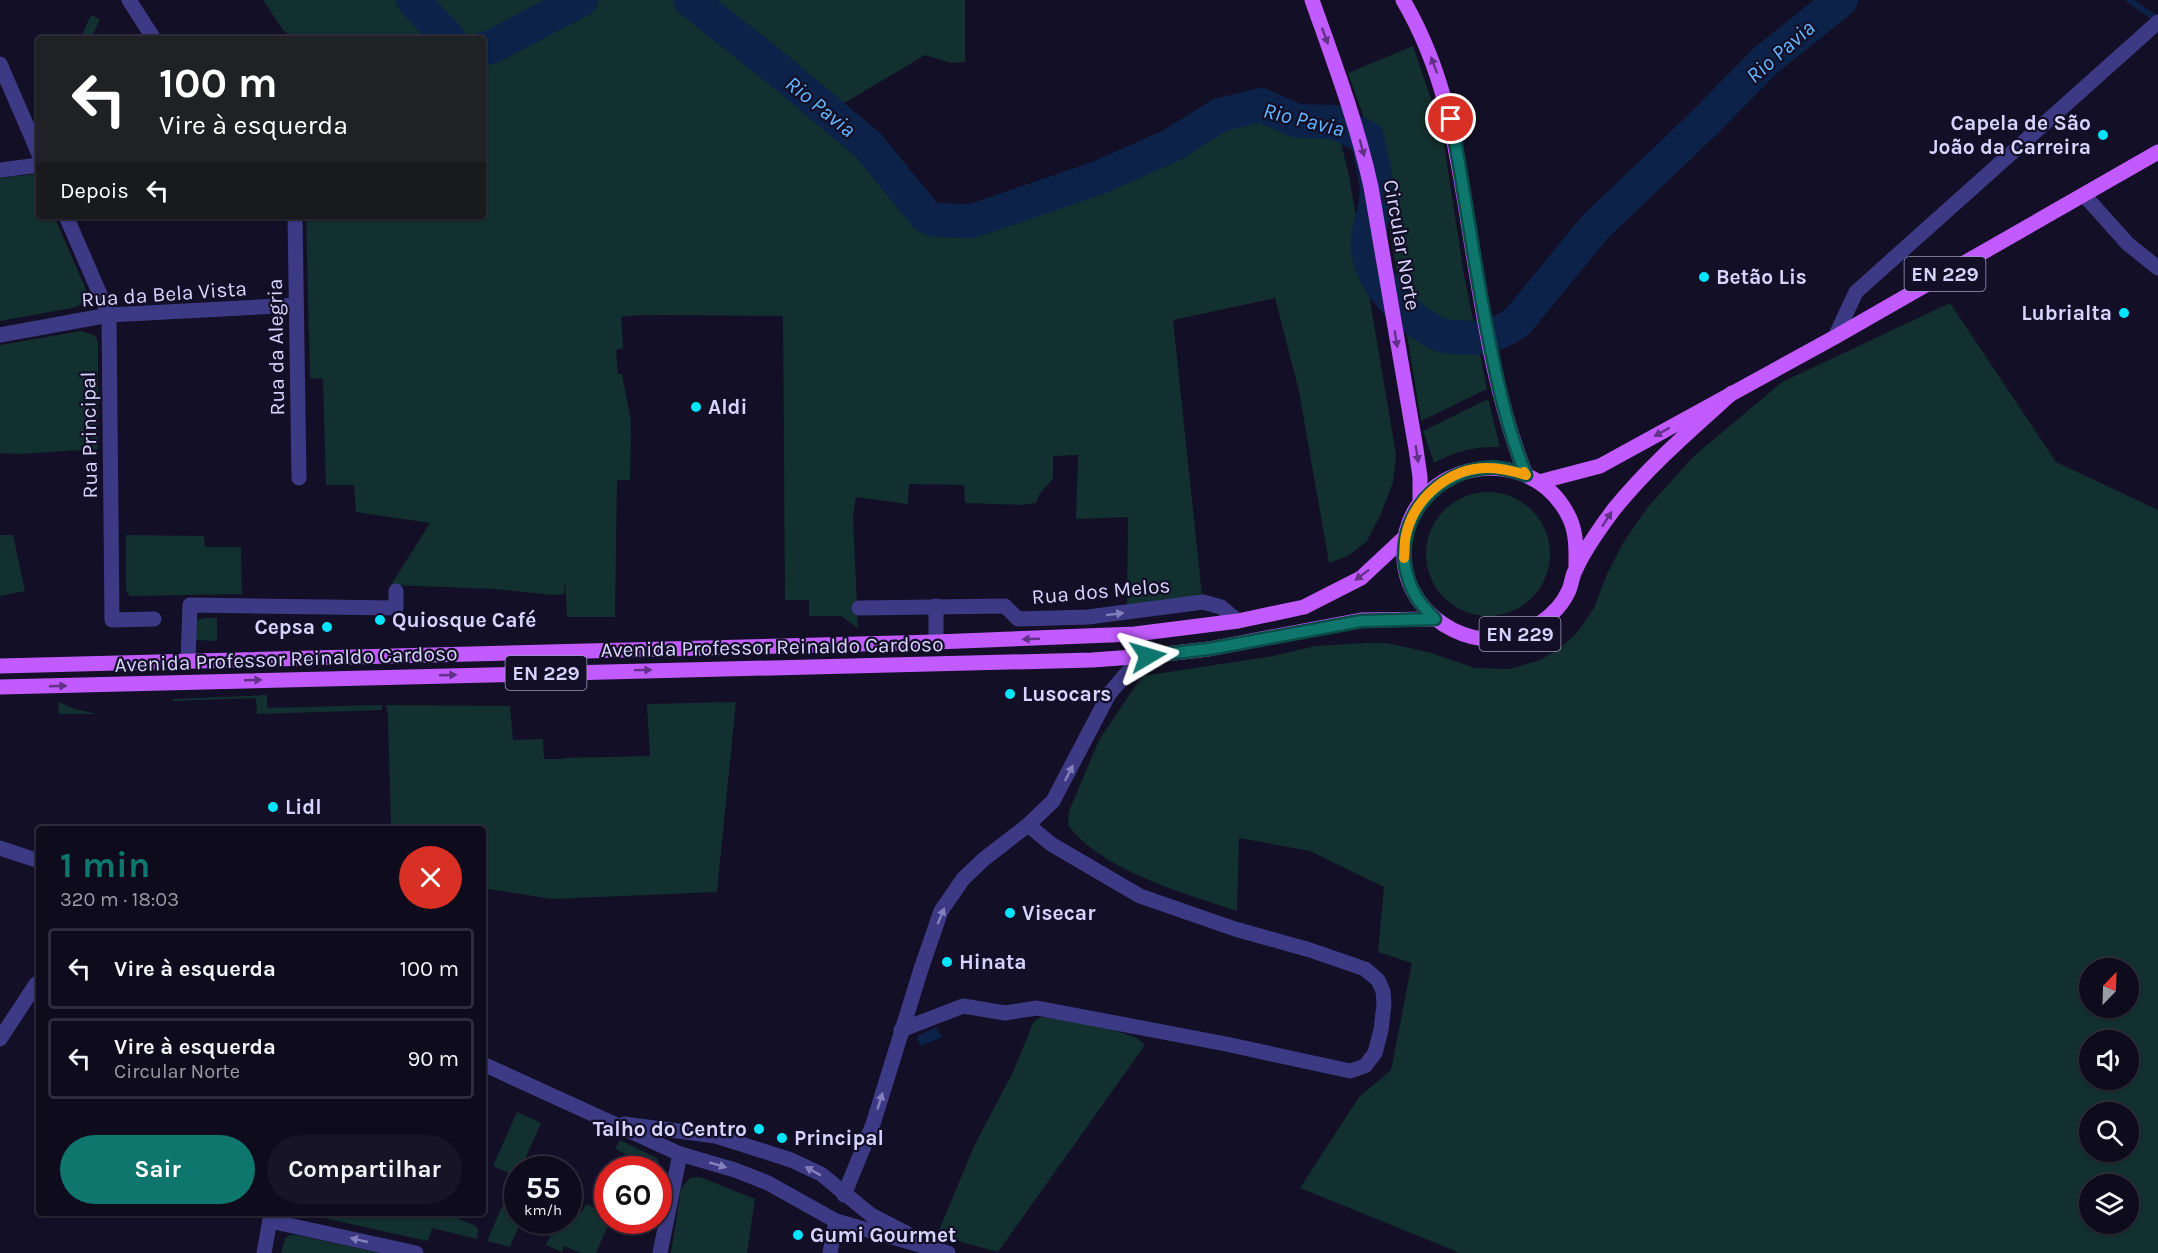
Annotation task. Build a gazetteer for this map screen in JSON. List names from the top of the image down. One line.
{"streets":{"main road":["Circular Norte","EN 229","Avenida Professor Reinaldo Cardoso"],"street":["Rua da Bela Vista","Rua da Alegria","Rua Principal","Rua dos Melos"]},"crossings":[["Circular Norte","EN 229"],["Circular Norte","Avenida Professor Reinaldo Cardoso"],["EN 229","Avenida Professor Reinaldo Cardoso"],["Rua da Bela Vista","Rua da Alegria"],["Rua da Bela Vista","Rua Principal"],["Rua dos Melos","Avenida Professor Reinaldo Cardoso"]],"one_way":["Rua dos Melos"],"water":["Rio Pavia"],"places":["Capela de São João da Carreira","Betão Lis","Lubrialta","Aldi","Quiosque Café","Cepsa","Lusocars","Lidl","Visecar","Hinata","Talho do Centro","Principal","Gumi Gourmet"],"north":"top right","page":{"turn":["100 m","Vire à esquerda"],"then":"Depois","heading":["1 min","320 m · 18:03"],"list":[{"name":"Vire à esquerda","value":"100 m"},{"name":"Vire à esquerda","note":"Circular Norte","value":"90 m"}],"buttons":["Sair","Compartilhar"],"speed":"55 km/h","limit":"60"}}
